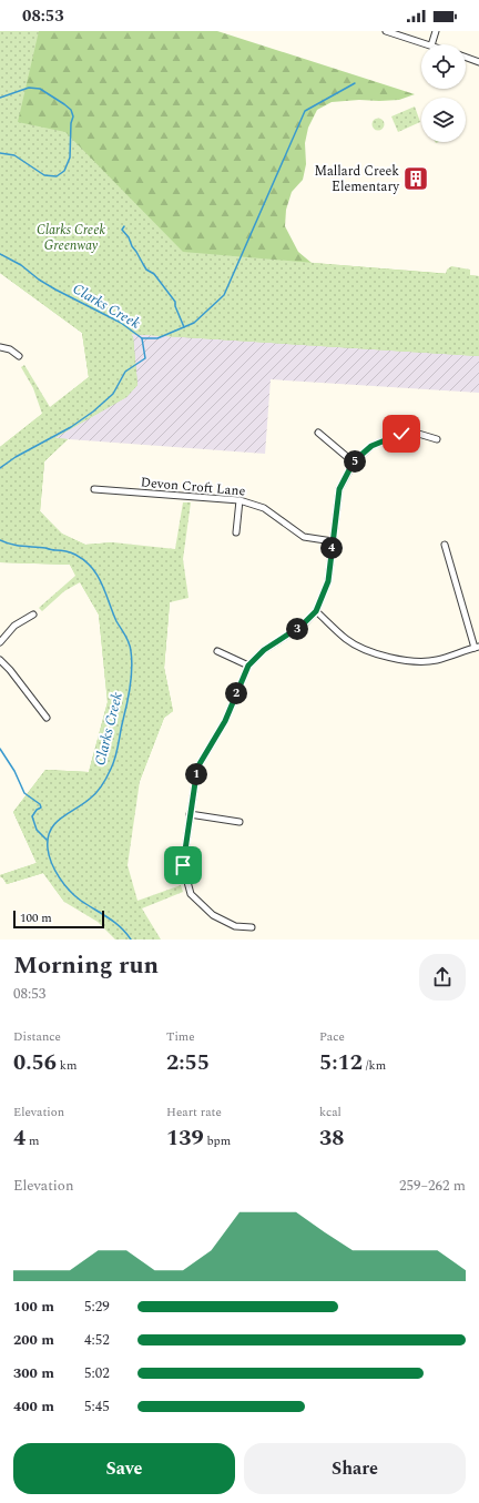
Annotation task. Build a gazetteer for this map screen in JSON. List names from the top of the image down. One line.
{"streets":{"street":["Devon Croft Lane"]},"water":["Clarks Creek"],"parks":["Clarks Creek Greenway"],"places":{"building":["Mallard Creek Elementary"]},"scale_bar":"100 m","page":{"status":"08:53","pins":["5","4","3","2","1"],"scale":"100 m","heading":["Morning run","08:53"],"stats":[["Distance","0.56 km"],["Time","2:55"],["Pace","5:12 /km"],["Elevation","4 m"],["Heart rate","139 bpm"],["kcal","38"]],"chart":["Elevation","259–262 m"],"list":[{"name":"100 m","note":"5:29"},{"name":"200 m","note":"4:52"},{"name":"300 m","note":"5:02"},{"name":"400 m","note":"5:45"}],"buttons":["Save","Share"]}}
